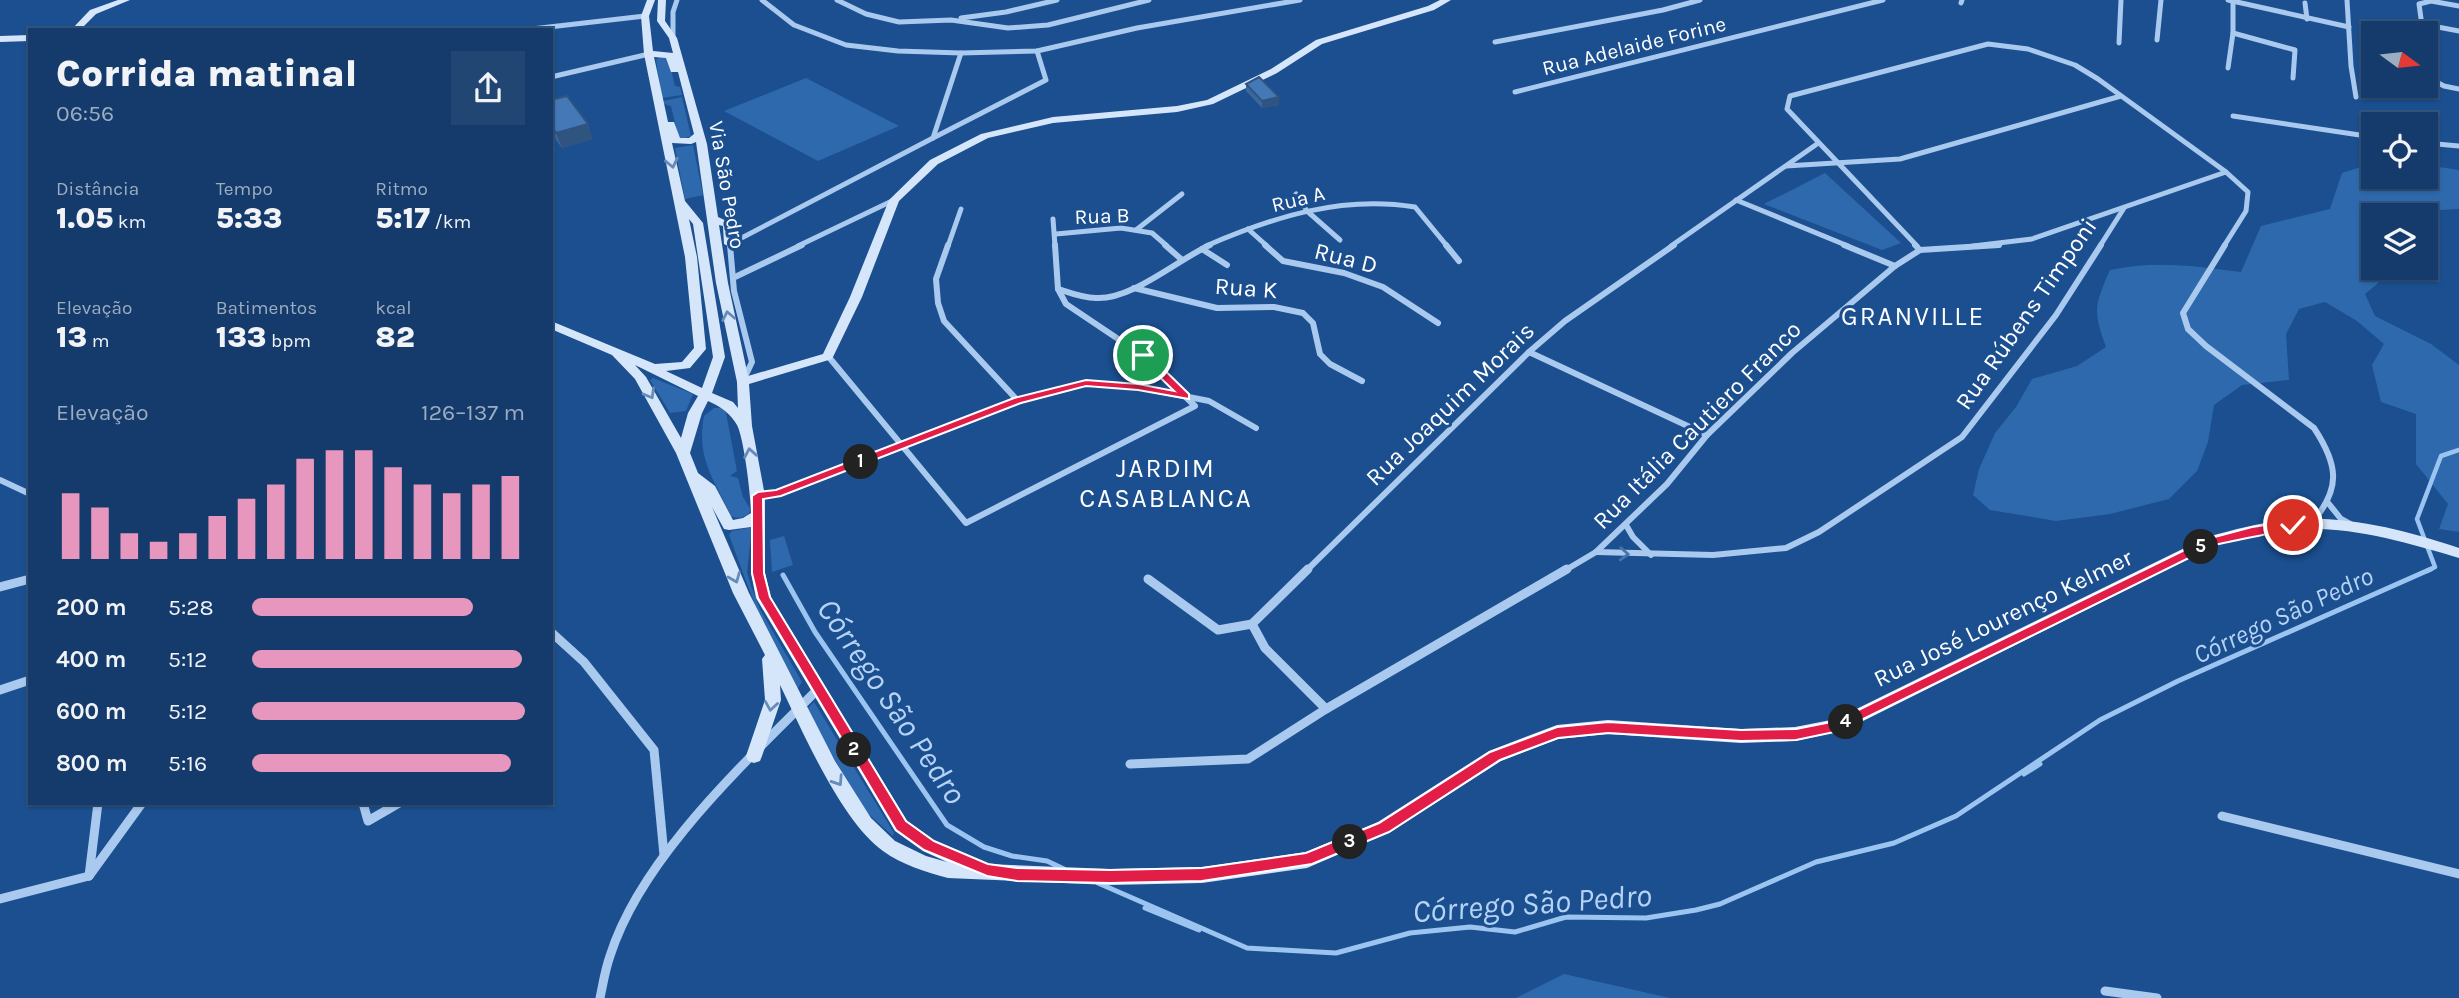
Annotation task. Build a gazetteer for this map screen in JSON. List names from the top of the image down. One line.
{"streets":{"main road":["Via São Pedro","Rua José Lourenço Kelmer"],"street":["Rua Adelaide Forine","Rua A","Rua B","Rua D","Rua K","Rua Rúbens Timponi","Rua Joaquim Morais","Rua Itália Cautiero Franco"]},"crossings":[["Via São Pedro","Rua José Lourenço Kelmer"],["Rua A","Rua B"],["Rua A","Rua D"],["Rua A","Rua K"],["Rua Rúbens Timponi","Rua Itália Cautiero Franco"]],"districts":["GRANVILLE","JARDIM CASABLANCA"],"water":["Córrego São Pedro"],"north":"right","page":{"heading":["Corrida matinal","06:56"],"stats":[["Distância","1.05 km"],["Tempo","5:33"],["Ritmo","5:17 /km"],["Elevação","13 m"],["Batimentos","133 bpm"],["kcal","82"]],"chart":["Elevação","126–137 m"],"pins":["1","5","4","2","3"],"list":[{"name":"200 m","note":"5:28"},{"name":"400 m","note":"5:12"},{"name":"600 m","note":"5:12"},{"name":"800 m","note":"5:16"}]}}
